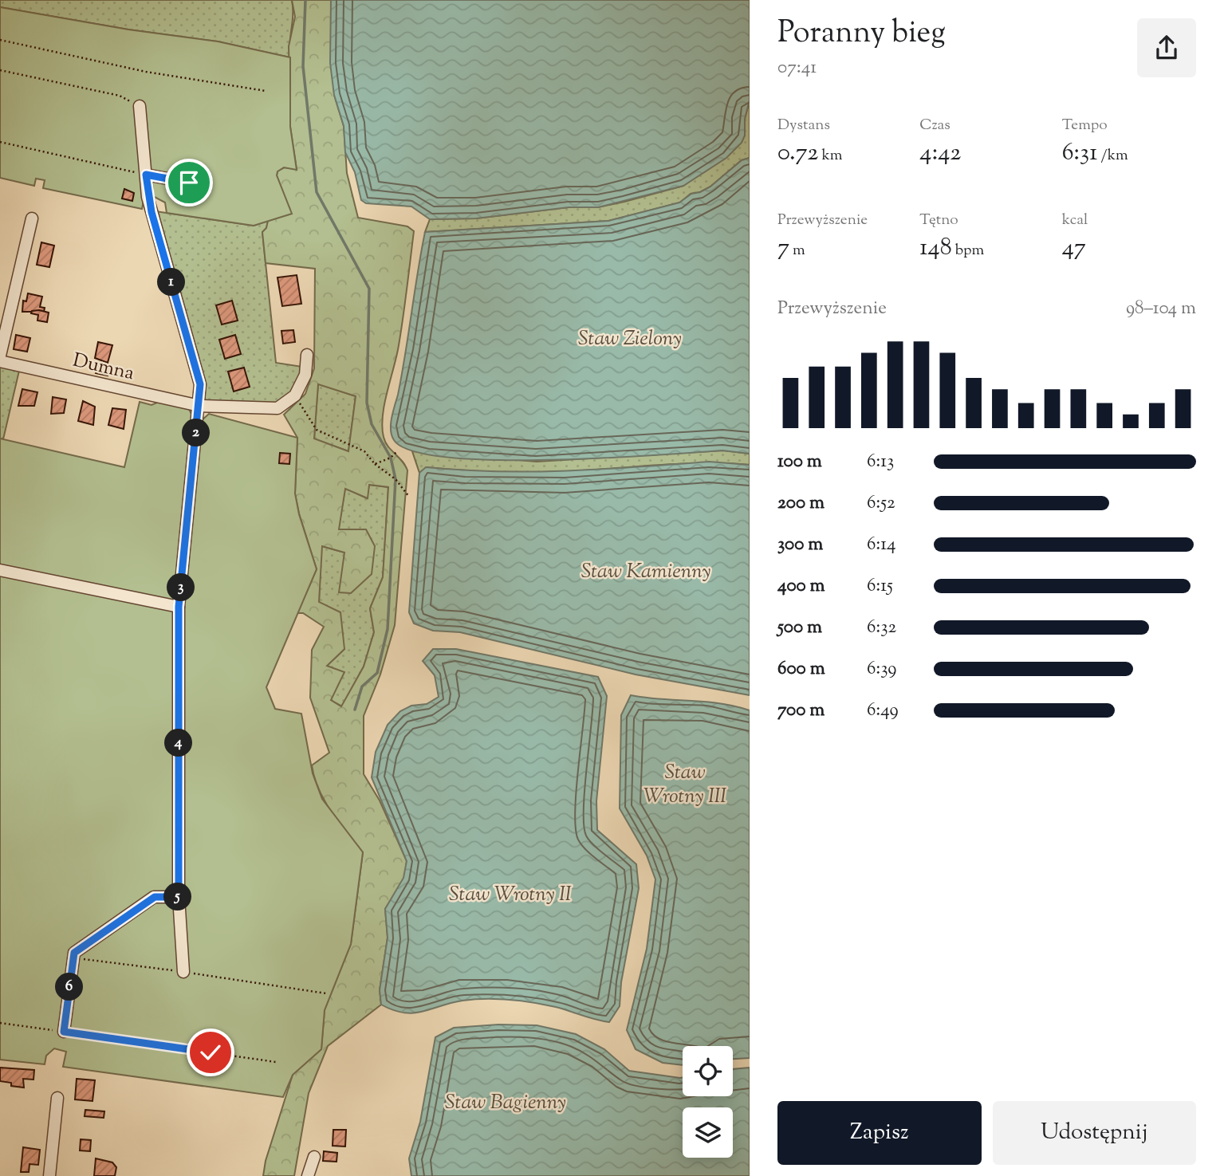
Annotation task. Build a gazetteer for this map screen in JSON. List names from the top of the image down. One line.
{"streets":{"street":["Dumna"]},"water":["Staw Zielony","Staw Kamienny","Staw Wrotny III","Staw Wrotny II","Staw Bagienny"],"page":{"heading":["Poranny bieg","07:41"],"stats":[["Dystans","0.72 km"],["Czas","4:42"],["Tempo","6:31 /km"],["Przewyższenie","7 m"],["Tętno","148 bpm"],["kcal","47"]],"pins":["1","2","3","4","5","6"],"chart":["Przewyższenie","98–104 m"],"list":[{"name":"100 m","note":"6:13"},{"name":"200 m","note":"6:52"},{"name":"300 m","note":"6:14"},{"name":"400 m","note":"6:15"},{"name":"500 m","note":"6:32"},{"name":"600 m","note":"6:39"},{"name":"700 m","note":"6:49"}],"buttons":["Zapisz","Udostępnij"]}}
